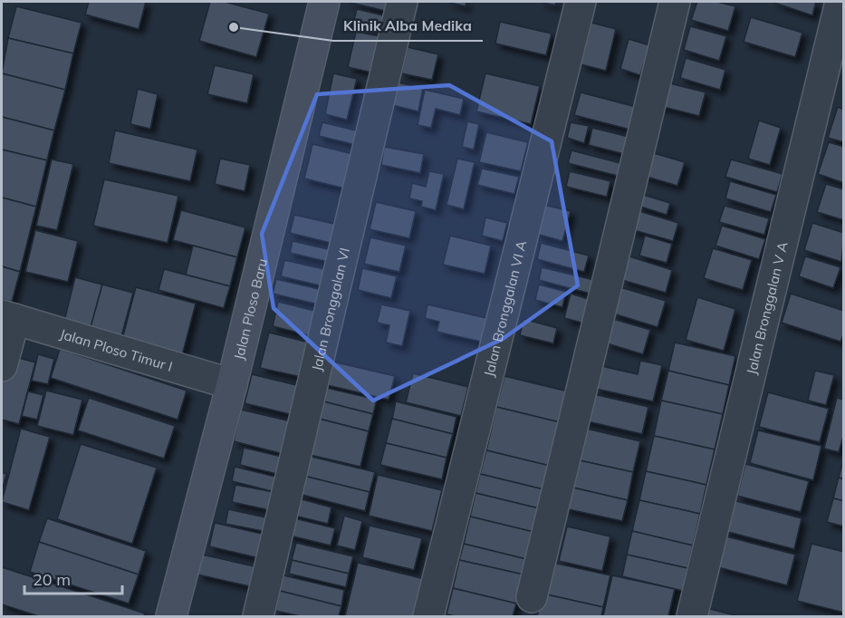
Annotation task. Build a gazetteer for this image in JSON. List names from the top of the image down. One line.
{"streets":{"street":["Jalan Bronggalan VI","Jalan Bronggalan VI A","Jalan Bronggalan V A","Jalan Ploso Baru","Jalan Ploso Timur I"]},"crossings":[["Jalan Ploso Baru","Jalan Ploso Timur I"]],"places":["Klinik Alba Medika"],"scale_bar":"20 m"}
